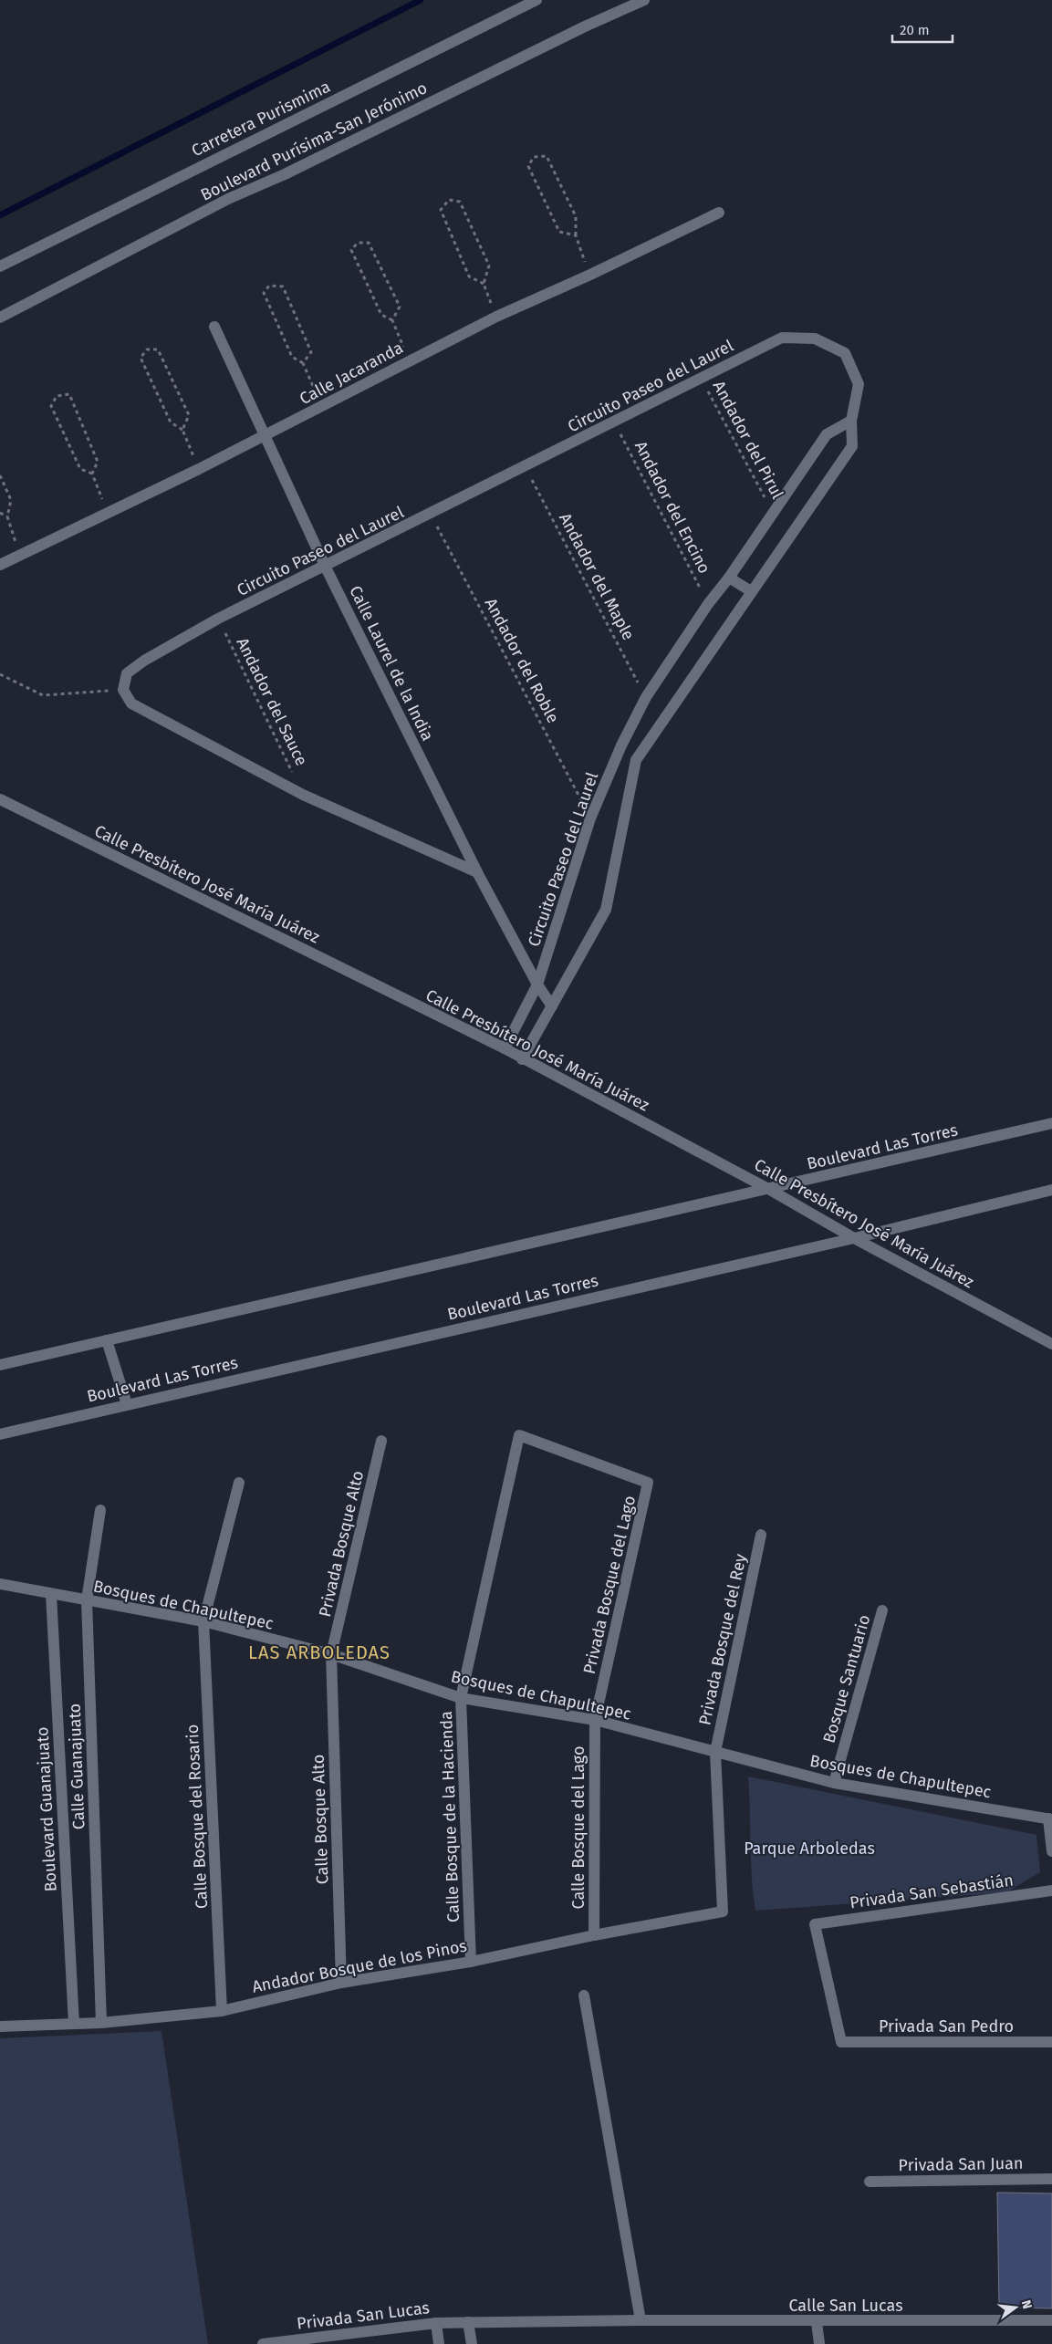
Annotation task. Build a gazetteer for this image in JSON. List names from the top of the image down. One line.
{"streets":{"street":["Carretera Purismima","Boulevard Purísima-San Jerónimo","Calle Jacaranda","Circuito Paseo del Laurel","Calle Laurel de la India","Calle Presbítero José María Juárez","Boulevard Las Torres","Privada Bosque Alto","Privada Bosque del Lago","Bosques de Chapultepec","Privada Bosque del Rey","Bosque Santuario","Calle Guanajuato","Boulevard Guanajuato","Calle Bosque del Rosario","Calle Bosque de la Hacienda","Calle Bosque Alto","Calle Bosque del Lago","Privada San Sebastián","Andador Bosque de los Pinos","Privada San Pedro","Privada San Juan","Calle San Lucas","Privada San Lucas"],"path":["Andador del Pirul","Andador del Encino","Andador del Maple","Andador del Roble","Andador del Sauce"]},"crossings":[["Calle Jacaranda","Calle Laurel de la India"],["Circuito Paseo del Laurel","Andador del Pirul"],["Circuito Paseo del Laurel","Andador del Encino"],["Circuito Paseo del Laurel","Andador del Maple"],["Circuito Paseo del Laurel","Andador del Roble"],["Circuito Paseo del Laurel","Calle Laurel de la India"],["Circuito Paseo del Laurel","Andador del Sauce"],["Circuito Paseo del Laurel","Calle Presbítero José María Juárez"],["Calle Presbítero José María Juárez","Boulevard Las Torres"],["Privada Bosque Alto","Bosques de Chapultepec"],["Privada Bosque Alto","Calle Bosque Alto"],["Privada Bosque del Lago","Bosques de Chapultepec"],["Privada Bosque del Lago","Calle Bosque de la Hacienda"],["Privada Bosque del Lago","Calle Bosque del Lago"],["Bosques de Chapultepec","Privada Bosque del Rey"],["Bosques de Chapultepec","Bosque Santuario"],["Bosques de Chapultepec","Calle Guanajuato"],["Bosques de Chapultepec","Boulevard Guanajuato"],["Bosques de Chapultepec","Calle Bosque del Rosario"],["Bosques de Chapultepec","Calle Bosque de la Hacienda"],["Bosques de Chapultepec","Calle Bosque Alto"],["Bosques de Chapultepec","Calle Bosque del Lago"],["Privada Bosque del Rey","Andador Bosque de los Pinos"],["Calle Guanajuato","Andador Bosque de los Pinos"],["Boulevard Guanajuato","Andador Bosque de los Pinos"],["Calle Bosque del Rosario","Andador Bosque de los Pinos"],["Calle Bosque de la Hacienda","Andador Bosque de los Pinos"],["Calle Bosque Alto","Andador Bosque de los Pinos"],["Calle Bosque del Lago","Andador Bosque de los Pinos"],["Privada San Sebastián","Privada San Pedro"],["Calle San Lucas","Privada San Lucas"]],"districts":["LAS ARBOLEDAS"],"parks":["Parque Arboledas"],"scale_bar":"20 m","north":"right"}
